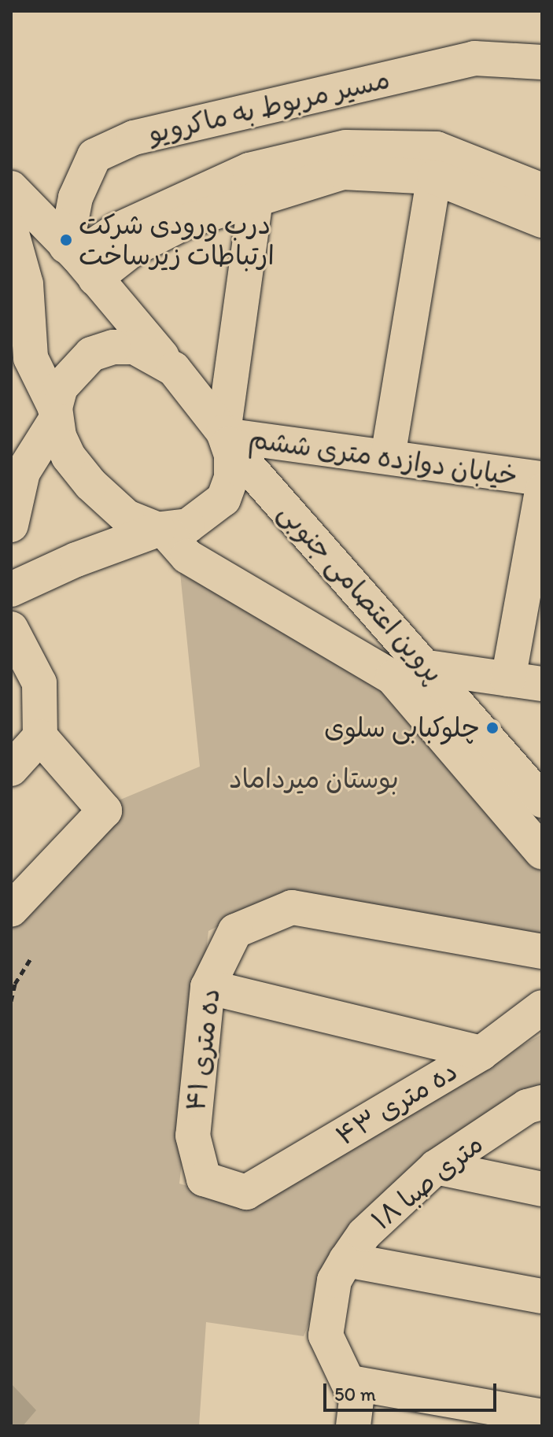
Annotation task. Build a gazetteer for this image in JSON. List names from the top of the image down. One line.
{"streets":{"street":["مسیر مربوط به ماکرویو","خیابان دوازده متری ششم","پروین اعتصامی جنوبی","ده متری ۴۱","ده متری ۴۳","متری صبا ۱۸"]},"crossings":[["خیابان دوازده متری ششم","پروین اعتصامی جنوبی"],["ده متری ۴۱","ده متری ۴۳"]],"parks":["بوستان میرداماد"],"places":["درب ورودی شرکت ارتباطات زیرساخت","چلوکبابی سلوی"],"scale_bar":"50 m"}
